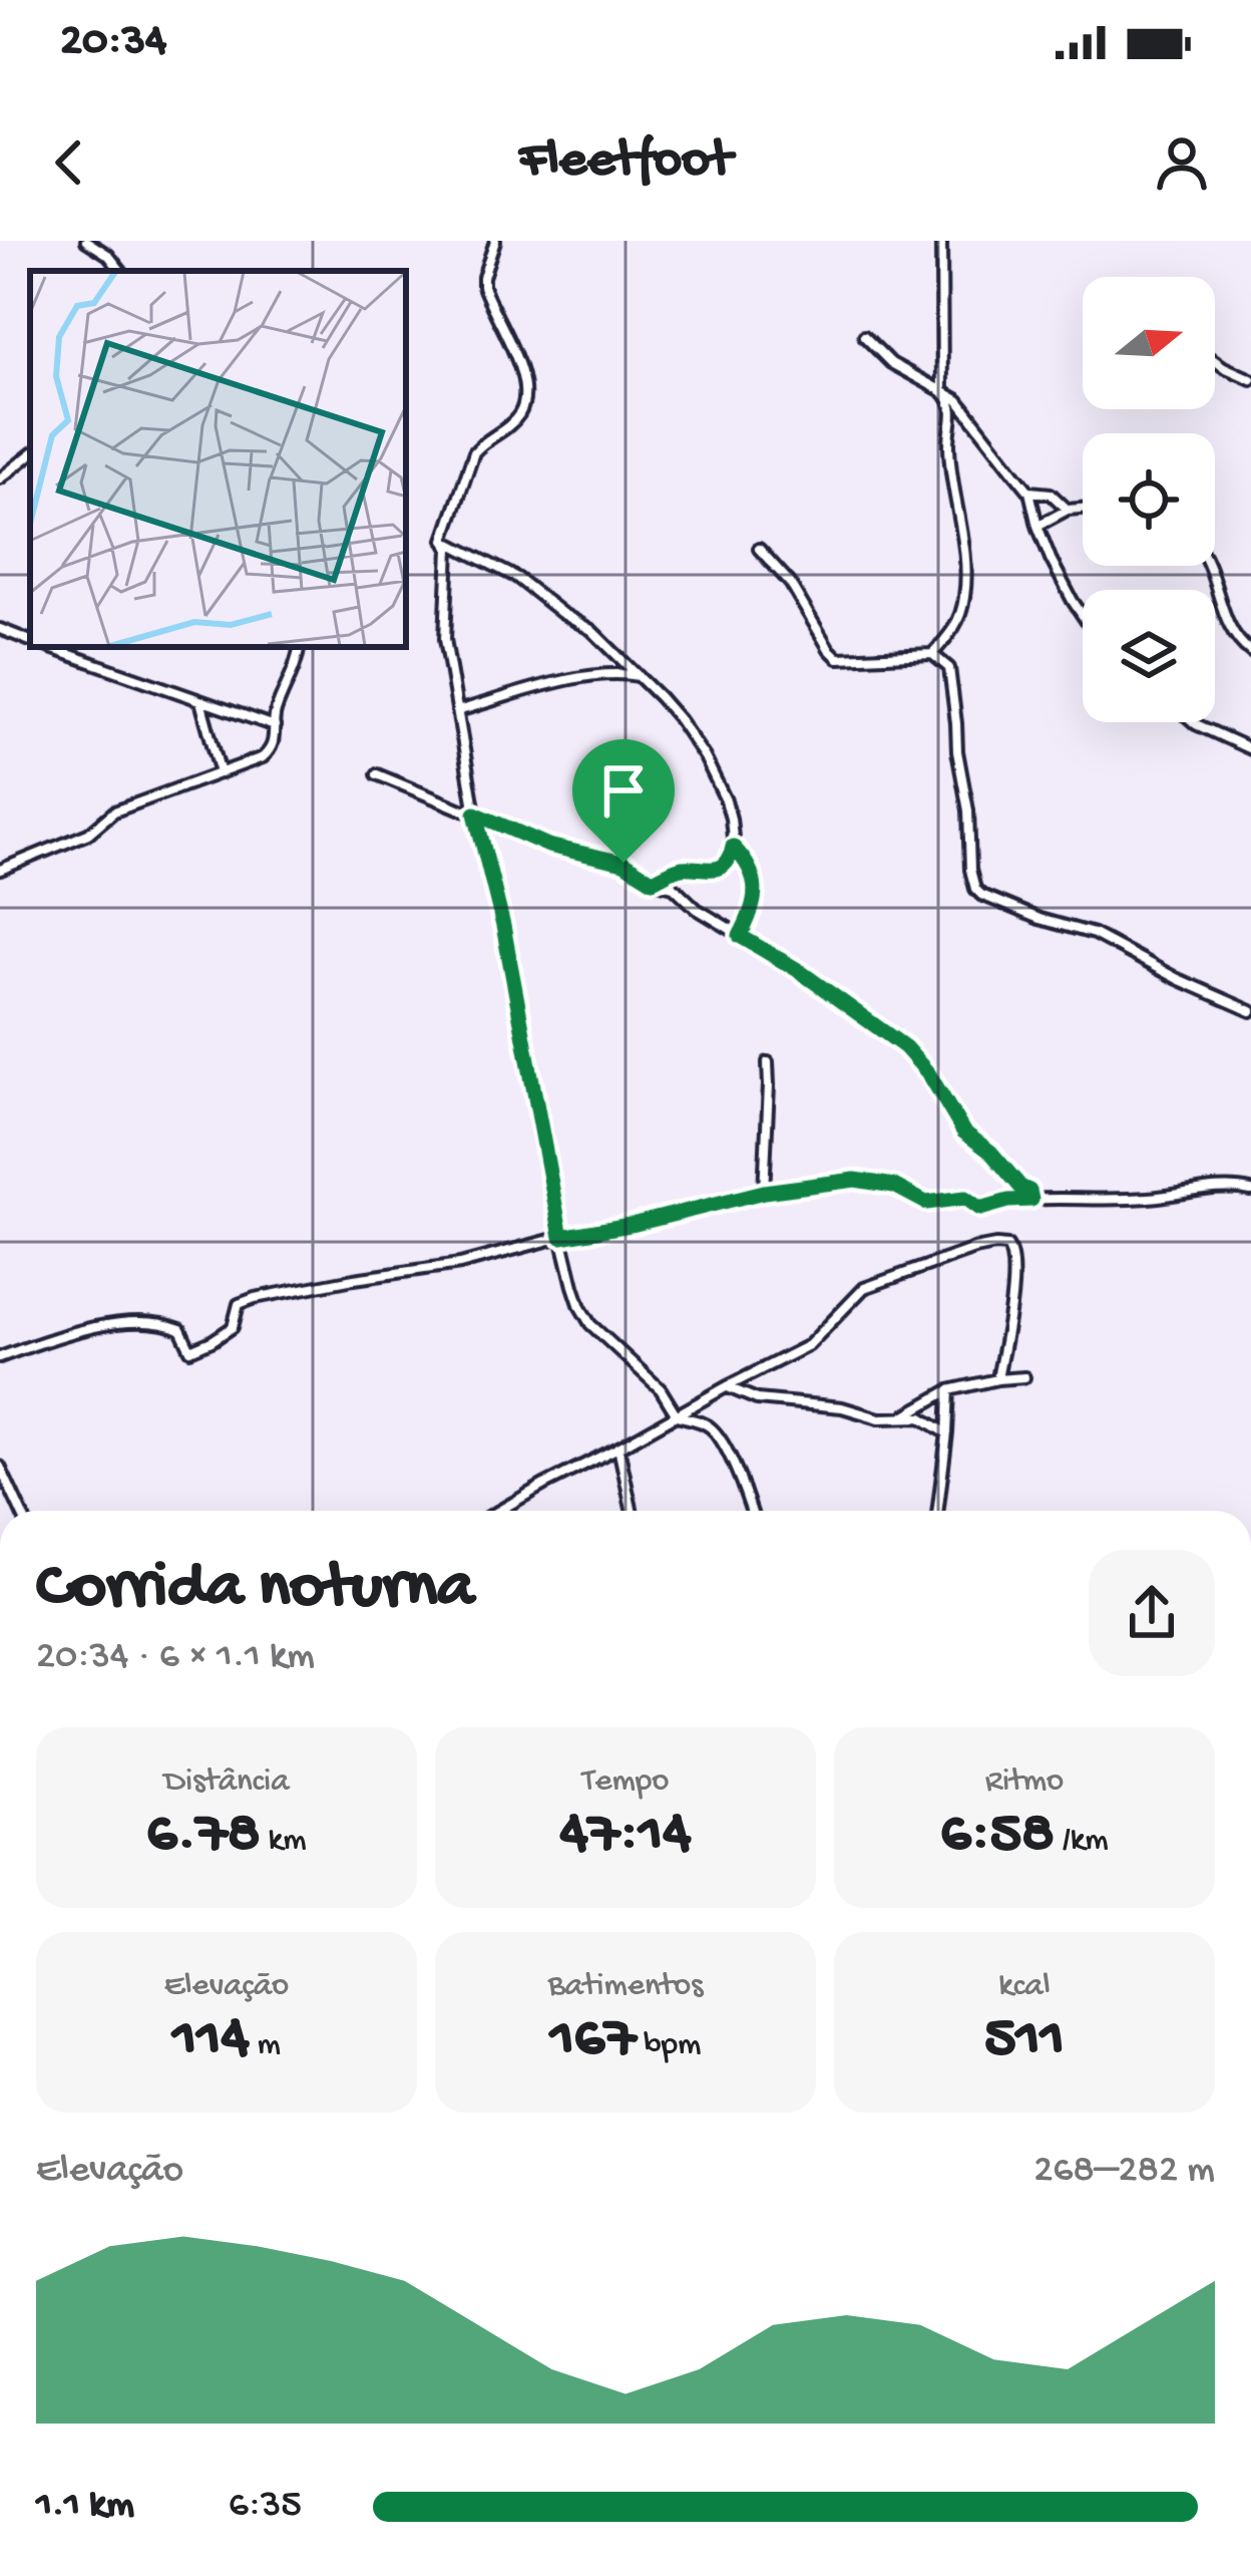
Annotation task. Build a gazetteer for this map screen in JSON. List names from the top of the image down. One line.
{"north":"right","page":{"status":"20:34","header":"Fleetfoot","heading":["Corrida noturna","20:34 · 6 × 1.1 km"],"stats":[["Distância","6.78 km"],["Tempo","47:14"],["Ritmo","6:58 /km"],["Elevação","114 m"],["Batimentos","167 bpm"],["kcal","511"]],"chart":["Elevação","268–282 m"],"list":[{"name":"1.1 km","note":"6:35"}]}}
